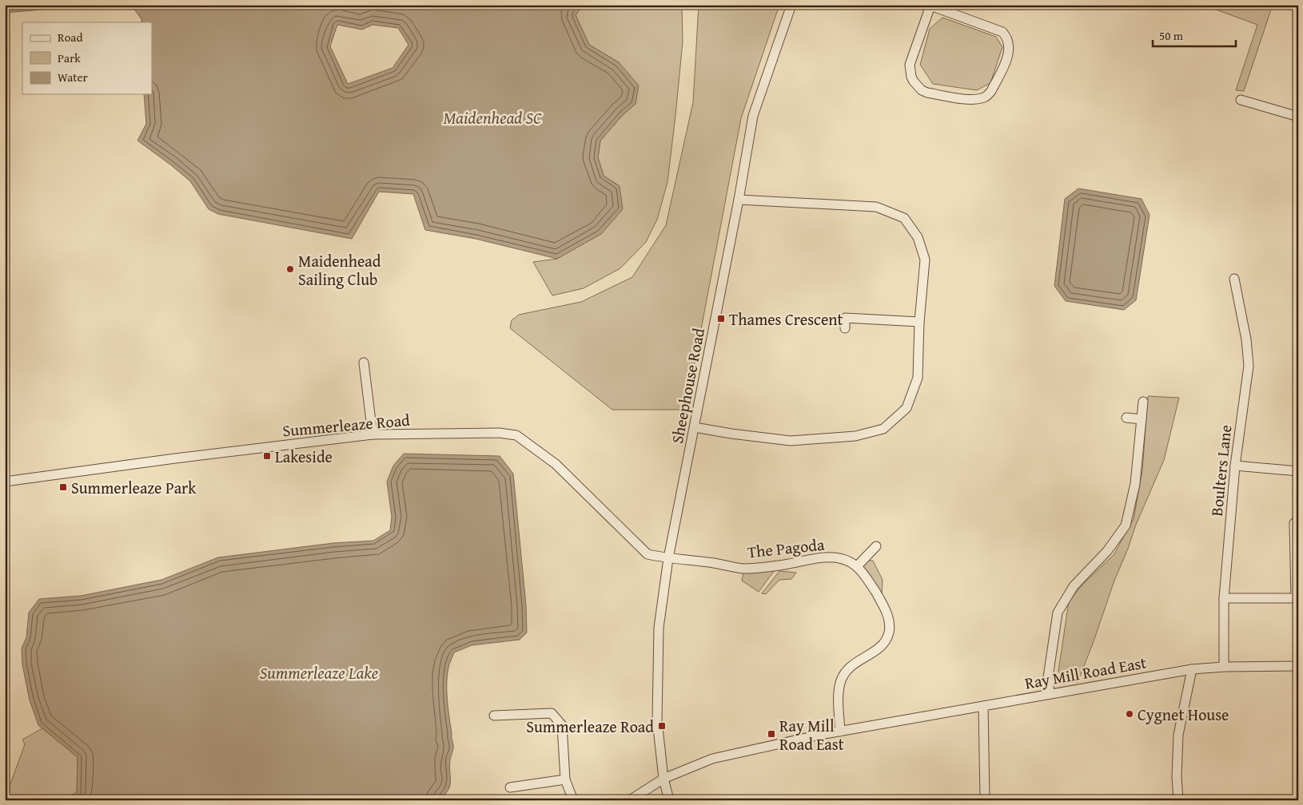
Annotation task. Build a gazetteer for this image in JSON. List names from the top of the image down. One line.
{"streets":{"street":["Sheephouse Road","Summerleaze Road","Boulters Lane","The Pagoda","Ray Mill Road East"]},"crossings":[["Sheephouse Road","Summerleaze Road"],["Sheephouse Road","The Pagoda"],["Sheephouse Road","Ray Mill Road East"],["Summerleaze Road","The Pagoda"],["Boulters Lane","Ray Mill Road East"]],"water":["Maidenhead SC","Summerleaze Lake"],"places":{"other":["Maidenhead Sailing Club","Cygnet House"],"transit":["Thames Crescent","Lakeside","Summerleaze Park","Summerleaze Road","Ray Mill Road East"]},"legend":["Road","Park","Water"],"scale_bar":"50 m"}
